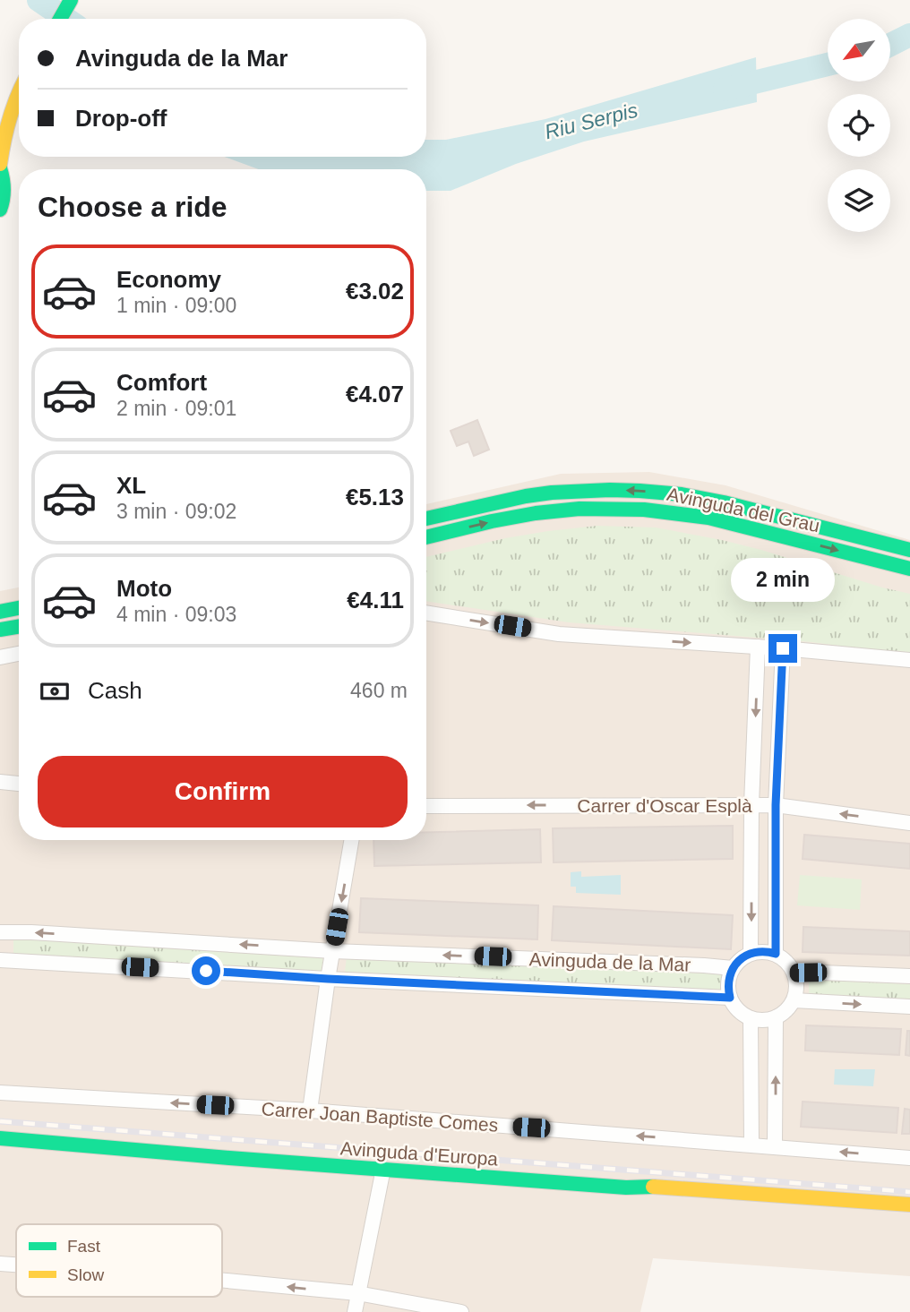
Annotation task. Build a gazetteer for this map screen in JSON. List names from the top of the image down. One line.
{"streets":{"main road":["Avinguda del Grau","Avinguda d'Europa"],"street":["Carrer d'Oscar Esplà","Avinguda de la Mar","Carrer Joan Baptiste Comes"]},"one_way":["Carrer d'Oscar Esplà","Carrer Joan Baptiste Comes"],"water":["Riu Serpis"],"legend":["Fast","Slow"],"north":"bottom left","page":{"banner":["Avinguda de la Mar","Drop-off"],"heading":"Choose a ride","list":[{"name":"Economy","note":"1 min · 09:00","value":"€3.02"},{"name":"Comfort","note":"2 min · 09:01","value":"€4.07"},{"name":"XL","note":"3 min · 09:02","value":"€5.13"},{"name":"Moto","note":"4 min · 09:03","value":"€4.11"}],"bubble":"2 min","pay":["Cash","460 m"],"buttons":"Confirm"}}
